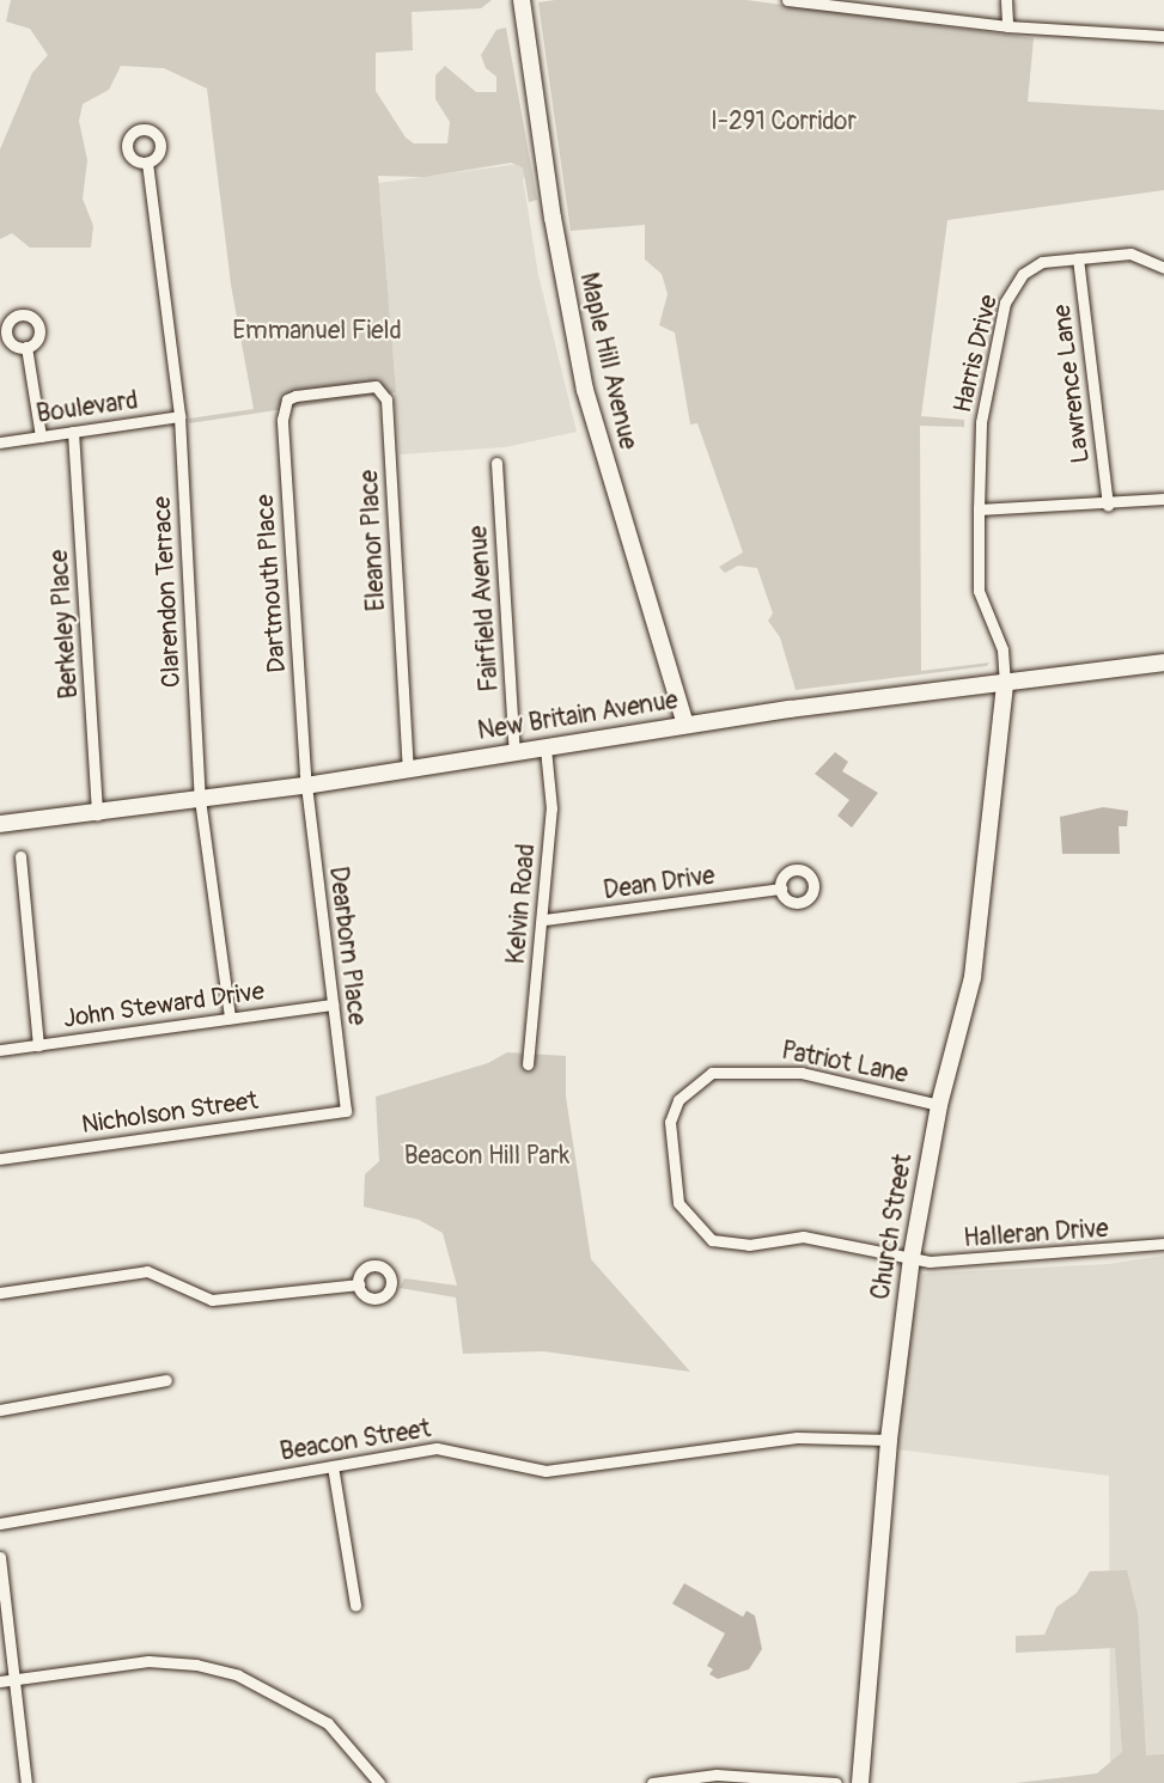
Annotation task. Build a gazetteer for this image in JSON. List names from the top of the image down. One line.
{"streets":{"main road":["Maple Hill Avenue","New Britain Avenue","Church Street"],"street":["Harris Drive","Lawrence Lane","Boulevard","Eleanor Place","Dartmouth Place","Clarendon Terrace","Fairfield Avenue","Berkeley Place","Dean Drive","Kelvin Road","Dearborn Place","John Steward Drive","Patriot Lane","Nicholson Street","Halleran Drive","Beacon Street"]},"crossings":[["Harris Drive","Lawrence Lane"],["Harris Drive","New Britain Avenue"],["Harris Drive","Church Street"],["Maple Hill Avenue","New Britain Avenue"],["Boulevard","Clarendon Terrace"],["Boulevard","Berkeley Place"],["Eleanor Place","Dartmouth Place"],["Eleanor Place","New Britain Avenue"],["Dartmouth Place","New Britain Avenue"],["Dartmouth Place","Dearborn Place"],["Clarendon Terrace","New Britain Avenue"],["Clarendon Terrace","John Steward Drive"],["Fairfield Avenue","New Britain Avenue"],["Berkeley Place","New Britain Avenue"],["New Britain Avenue","Kelvin Road"],["New Britain Avenue","Dearborn Place"],["New Britain Avenue","Church Street"],["Dean Drive","Kelvin Road"],["Dearborn Place","John Steward Drive"],["Dearborn Place","Nicholson Street"],["Patriot Lane","Church Street"],["Patriot Lane","Halleran Drive"],["Church Street","Halleran Drive"],["Church Street","Beacon Street"]],"parks":["I-291 Corridor","Emmanuel Field","Beacon Hill Park"]}
